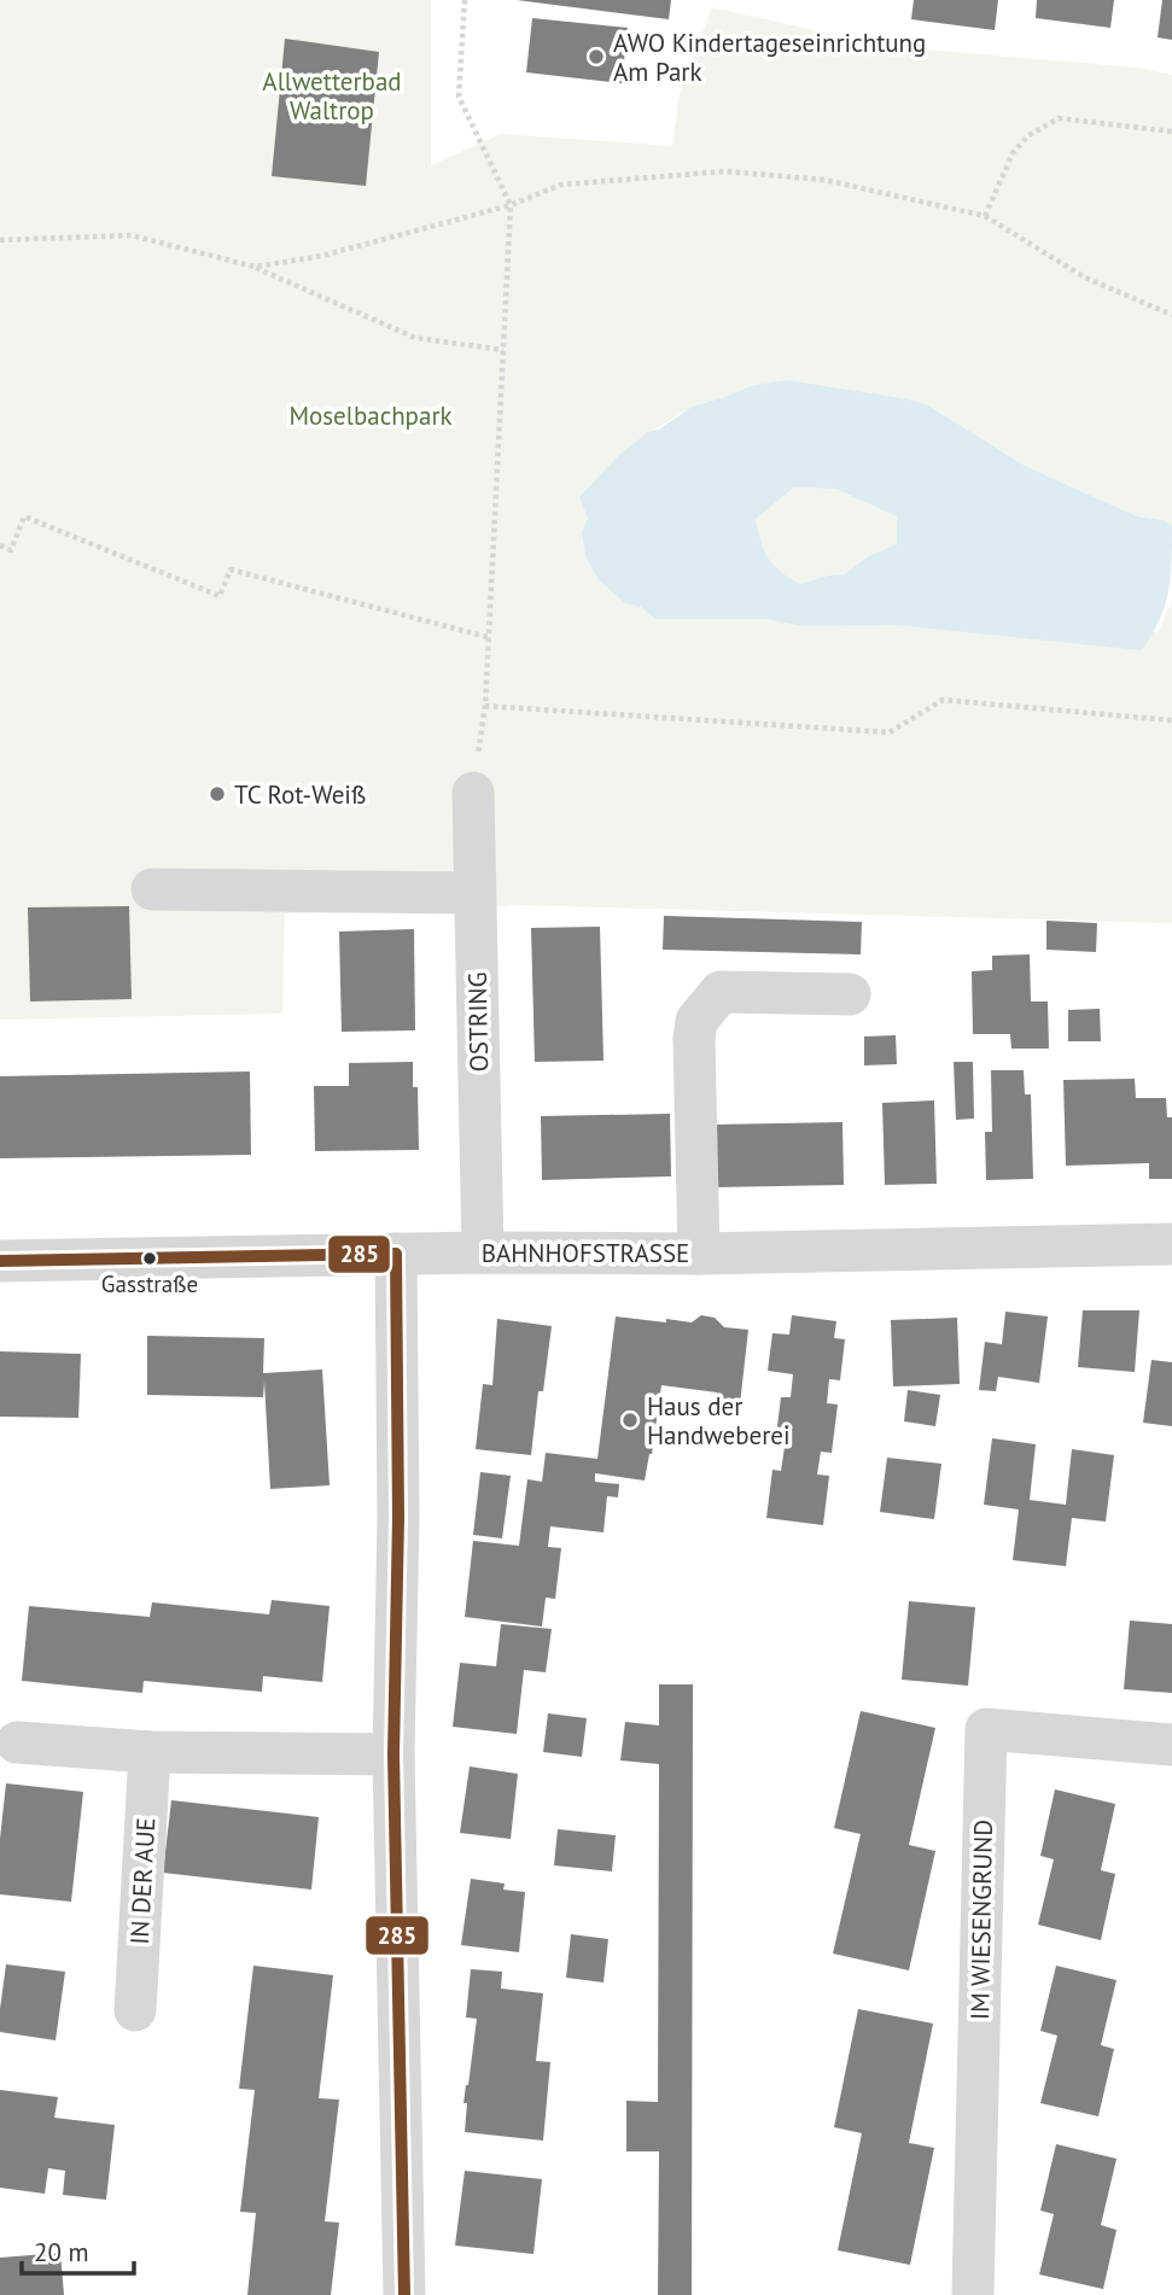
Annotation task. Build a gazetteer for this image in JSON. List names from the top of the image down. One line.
{"streets":{"street":["OSTRING","BAHNHOFSTRASSE","IN DER AUE","IM WIESENGRUND"]},"crossings":[["OSTRING","BAHNHOFSTRASSE"]],"parks":["Allwetterbad Waltrop","Moselbachpark"],"places":["AWO Kindertageseinrichtung Am Park","TC Rot-Weiß","Gasstraße","Haus der Handweberei"],"lines":["transit line 285"],"scale_bar":"20 m"}
